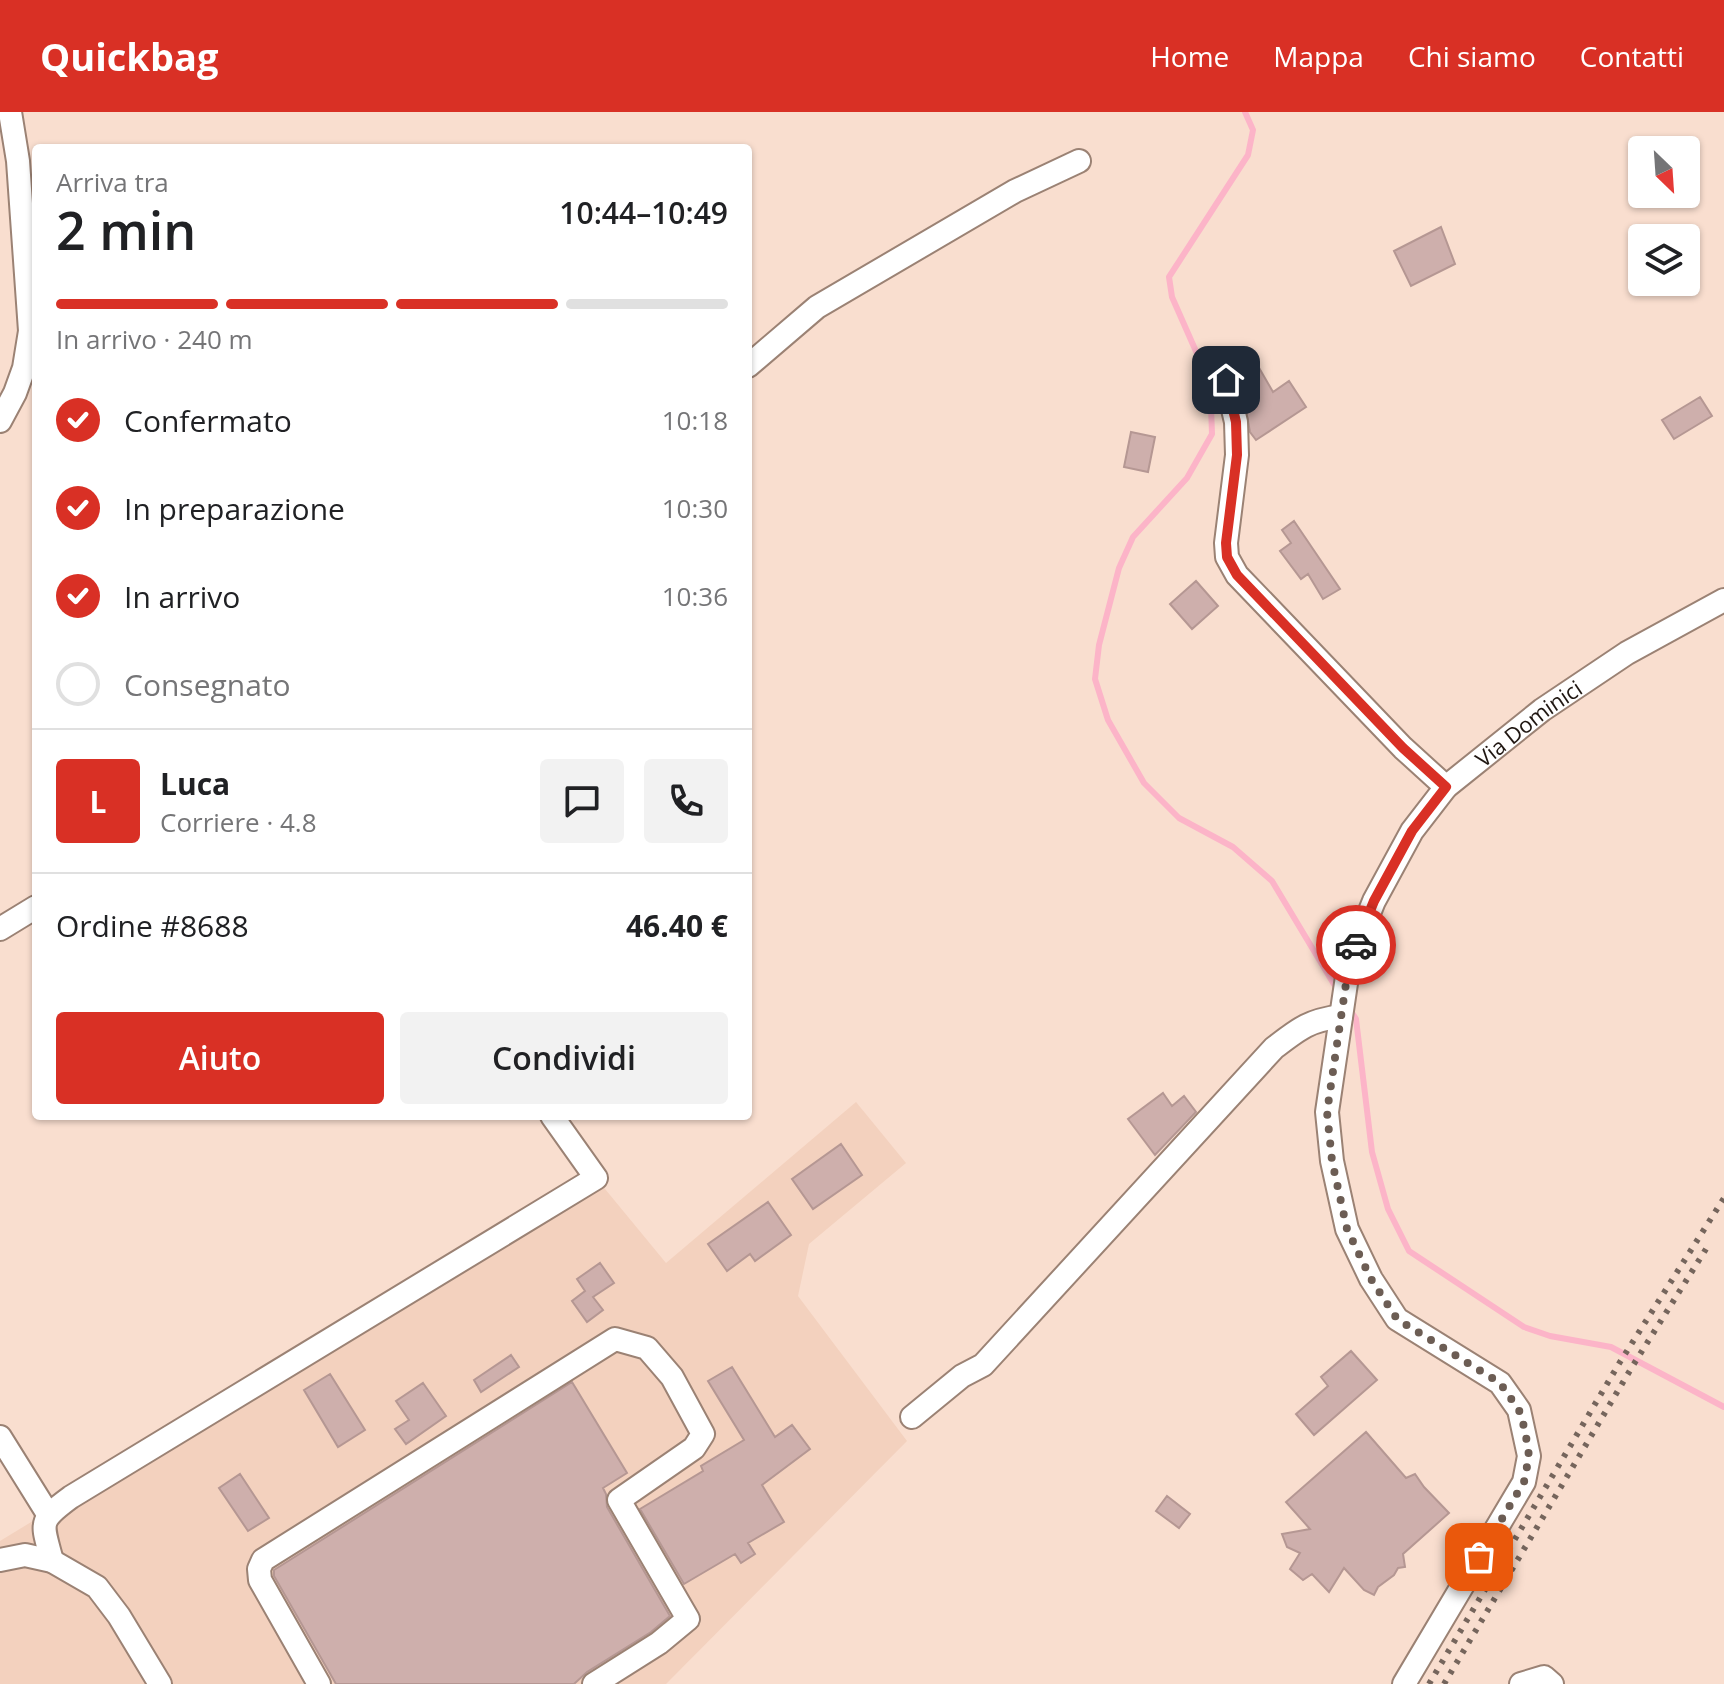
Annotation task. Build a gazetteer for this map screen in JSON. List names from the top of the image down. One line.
{"streets":{"street":["Via Dominici"]},"north":"bottom right","page":{"header":"Quickbag","nav":["Home","Mappa","Chi siamo","Contatti"],"heading":["2 min","Arriva tra","10:44–10:49"],"panel":["Luca","Corriere · 4.8","Ordine #8688","46.40 €"],"bar":"In arrivo · 240 m","list":[["Confermato","10:18"],["In preparazione","10:30"],["In arrivo","10:36"],"Consegnato"],"round":"L","buttons":["Aiuto","Condividi"]}}
